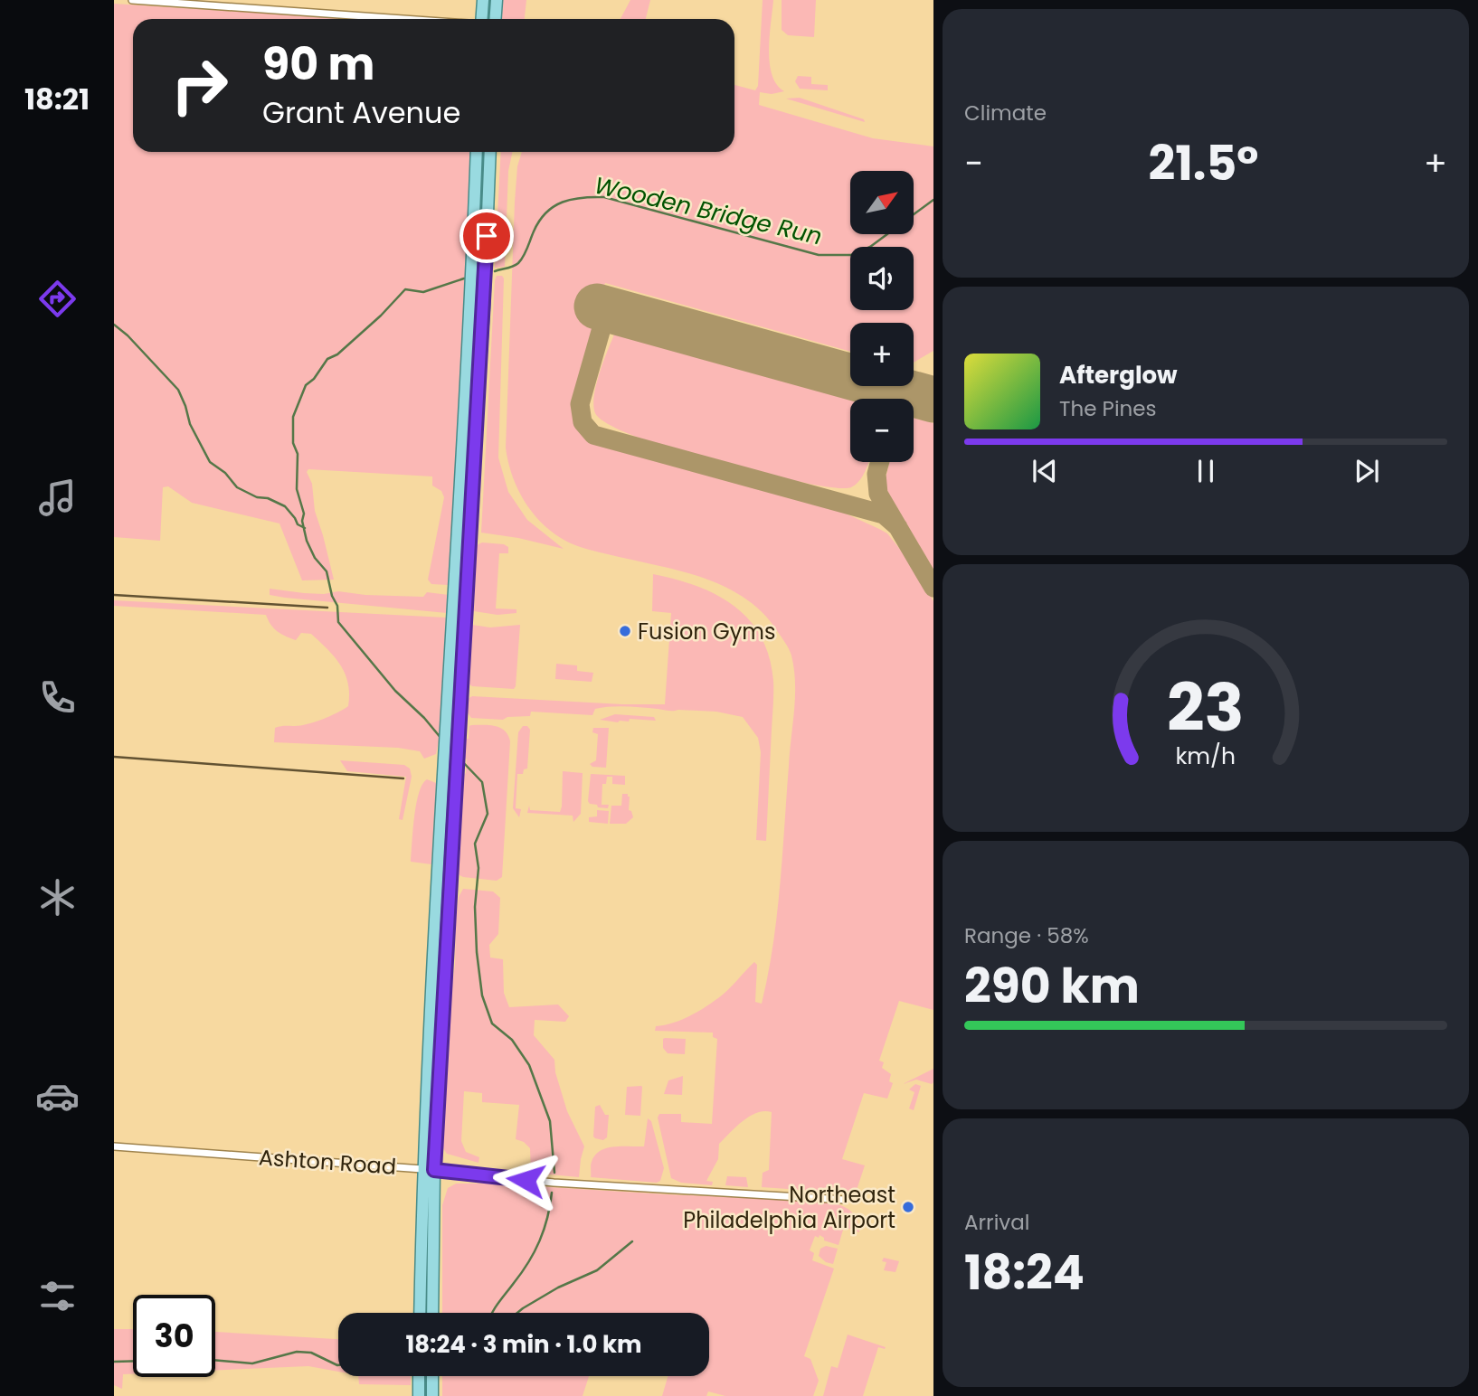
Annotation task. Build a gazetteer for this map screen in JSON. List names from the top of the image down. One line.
{"streets":{"street":["Ashton Road"]},"water":["Wooden Bridge Run"],"places":["Fusion Gyms","Northeast Philadelphia Airport"],"north":"top right","page":{"tabs":"18:21","tile":["Climate",["Range · 58%","290 km"],["Arrival","18:24"]],"turn":["90 m","Grant Avenue"],"heat":["−","21.5°","+"],"map_buttons":["+","−"],"song":["Afterglow","The Pines"],"limit":"30","trip":"18:24 · 3 min · 1.0 km","gauge":["23","km/h"]}}
